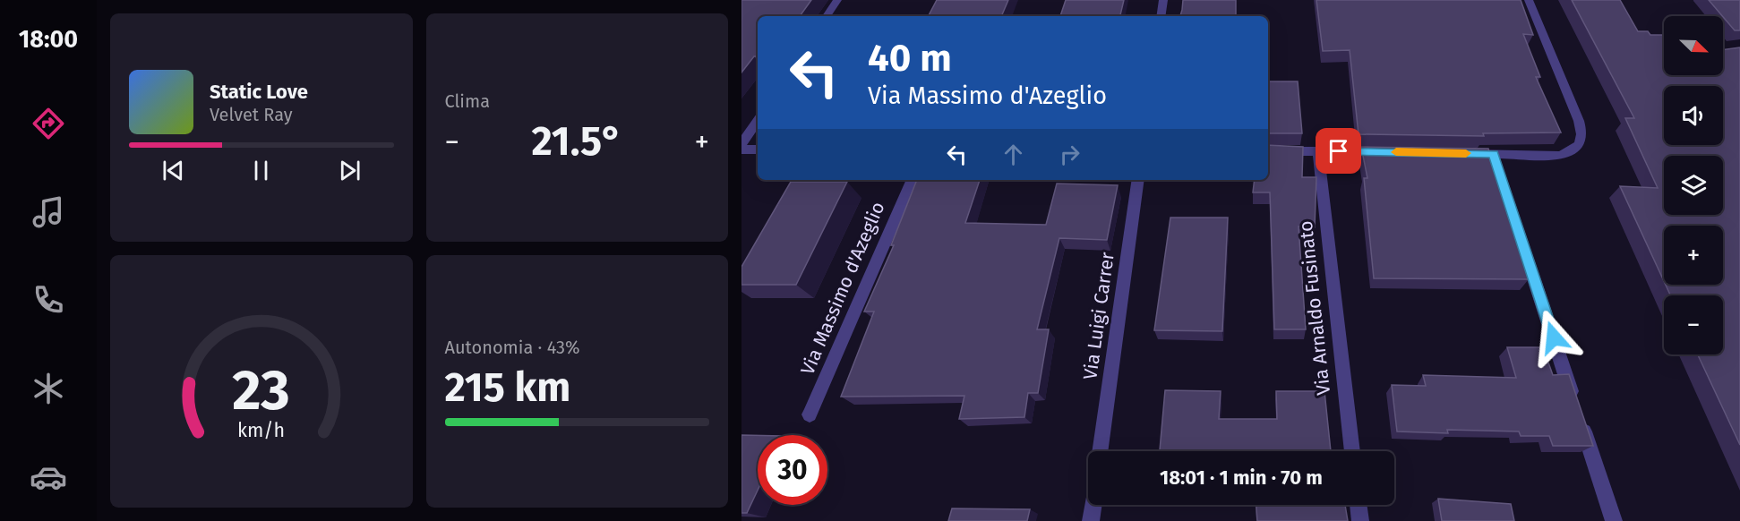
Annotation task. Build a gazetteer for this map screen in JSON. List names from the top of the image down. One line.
{"streets":{"street":["Via Massimo d'Azeglio","Via Arnaldo Fusinato","Via Luigi Carrer"]},"north":"bottom right","page":{"tabs":"18:00","tile":["Clima",["Autonomia · 43%","215 km"]],"map_buttons":["+","−"],"turn":["40 m","Via Massimo d'Azeglio"],"song":["Static Love","Velvet Ray"],"heat":["−","21.5°","+"],"limit":"30","trip":"18:01 · 1 min · 70 m","gauge":["23","km/h"]}}
